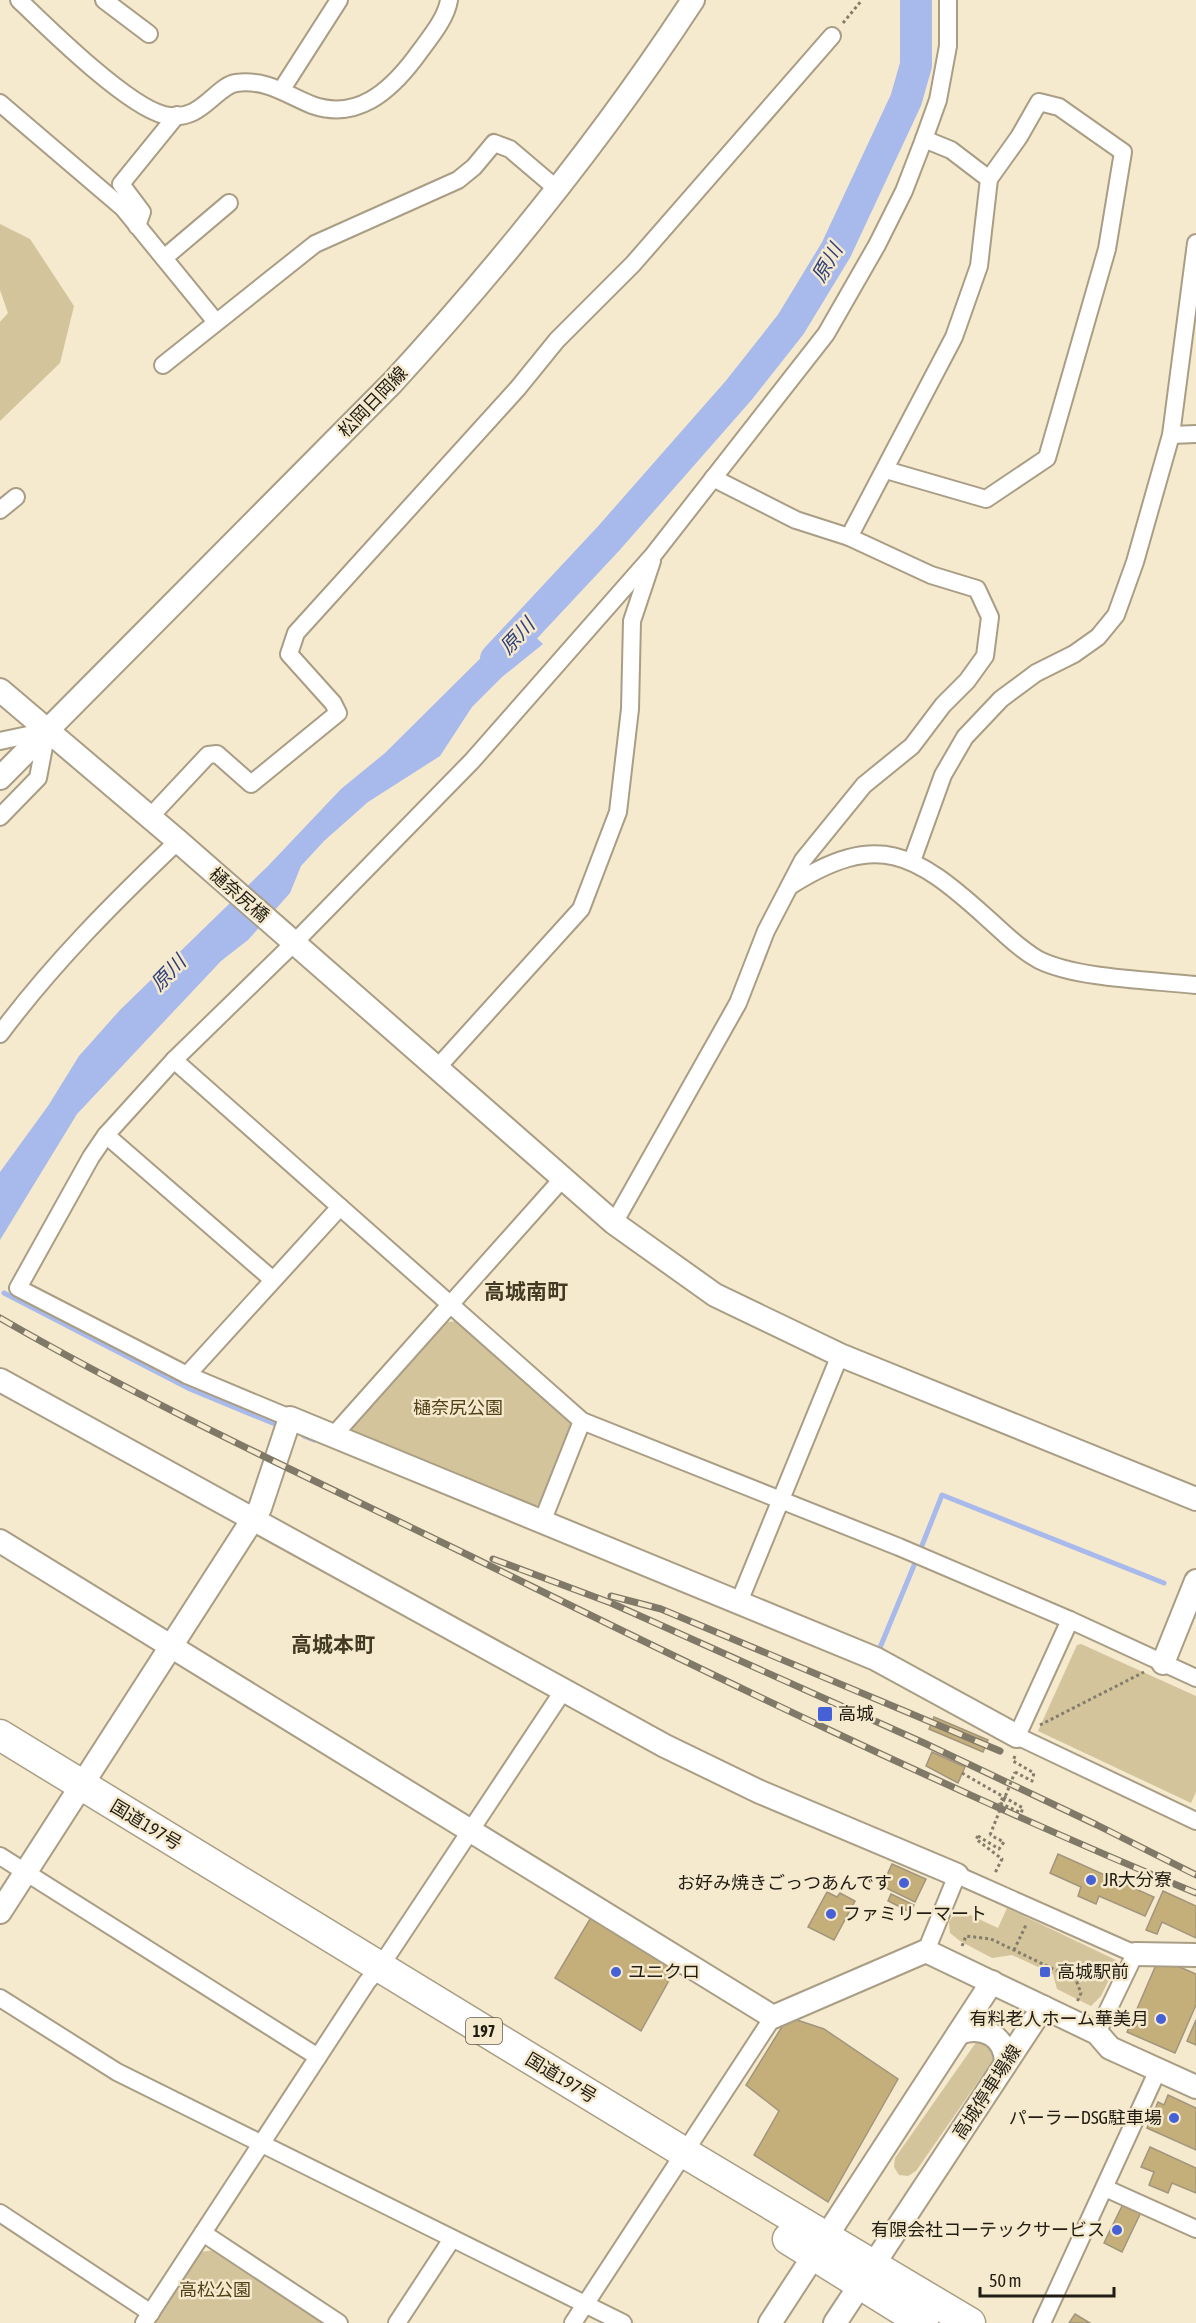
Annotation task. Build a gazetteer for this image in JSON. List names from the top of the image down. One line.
{"streets":{"highway":["国道197号","197"],"street":["松岡日岡線","樋奈尻橋","高城停車場線"]},"crossings":[["松岡日岡線","樋奈尻橋"],["国道197号","高城停車場線"]],"districts":["高城南町","高城本町"],"water":["原川"],"parks":["樋奈尻公園","高松公園"],"places":{"transit":["高城","高城駅前"],"other":["JR大分寮","お好み焼きごっつあんです","ファミリーマート","ユニクロ","有料老人ホーム華美月","パーラーDSG駐車場","有限会社コーテックサービス"]},"scale_bar":"50 m"}
